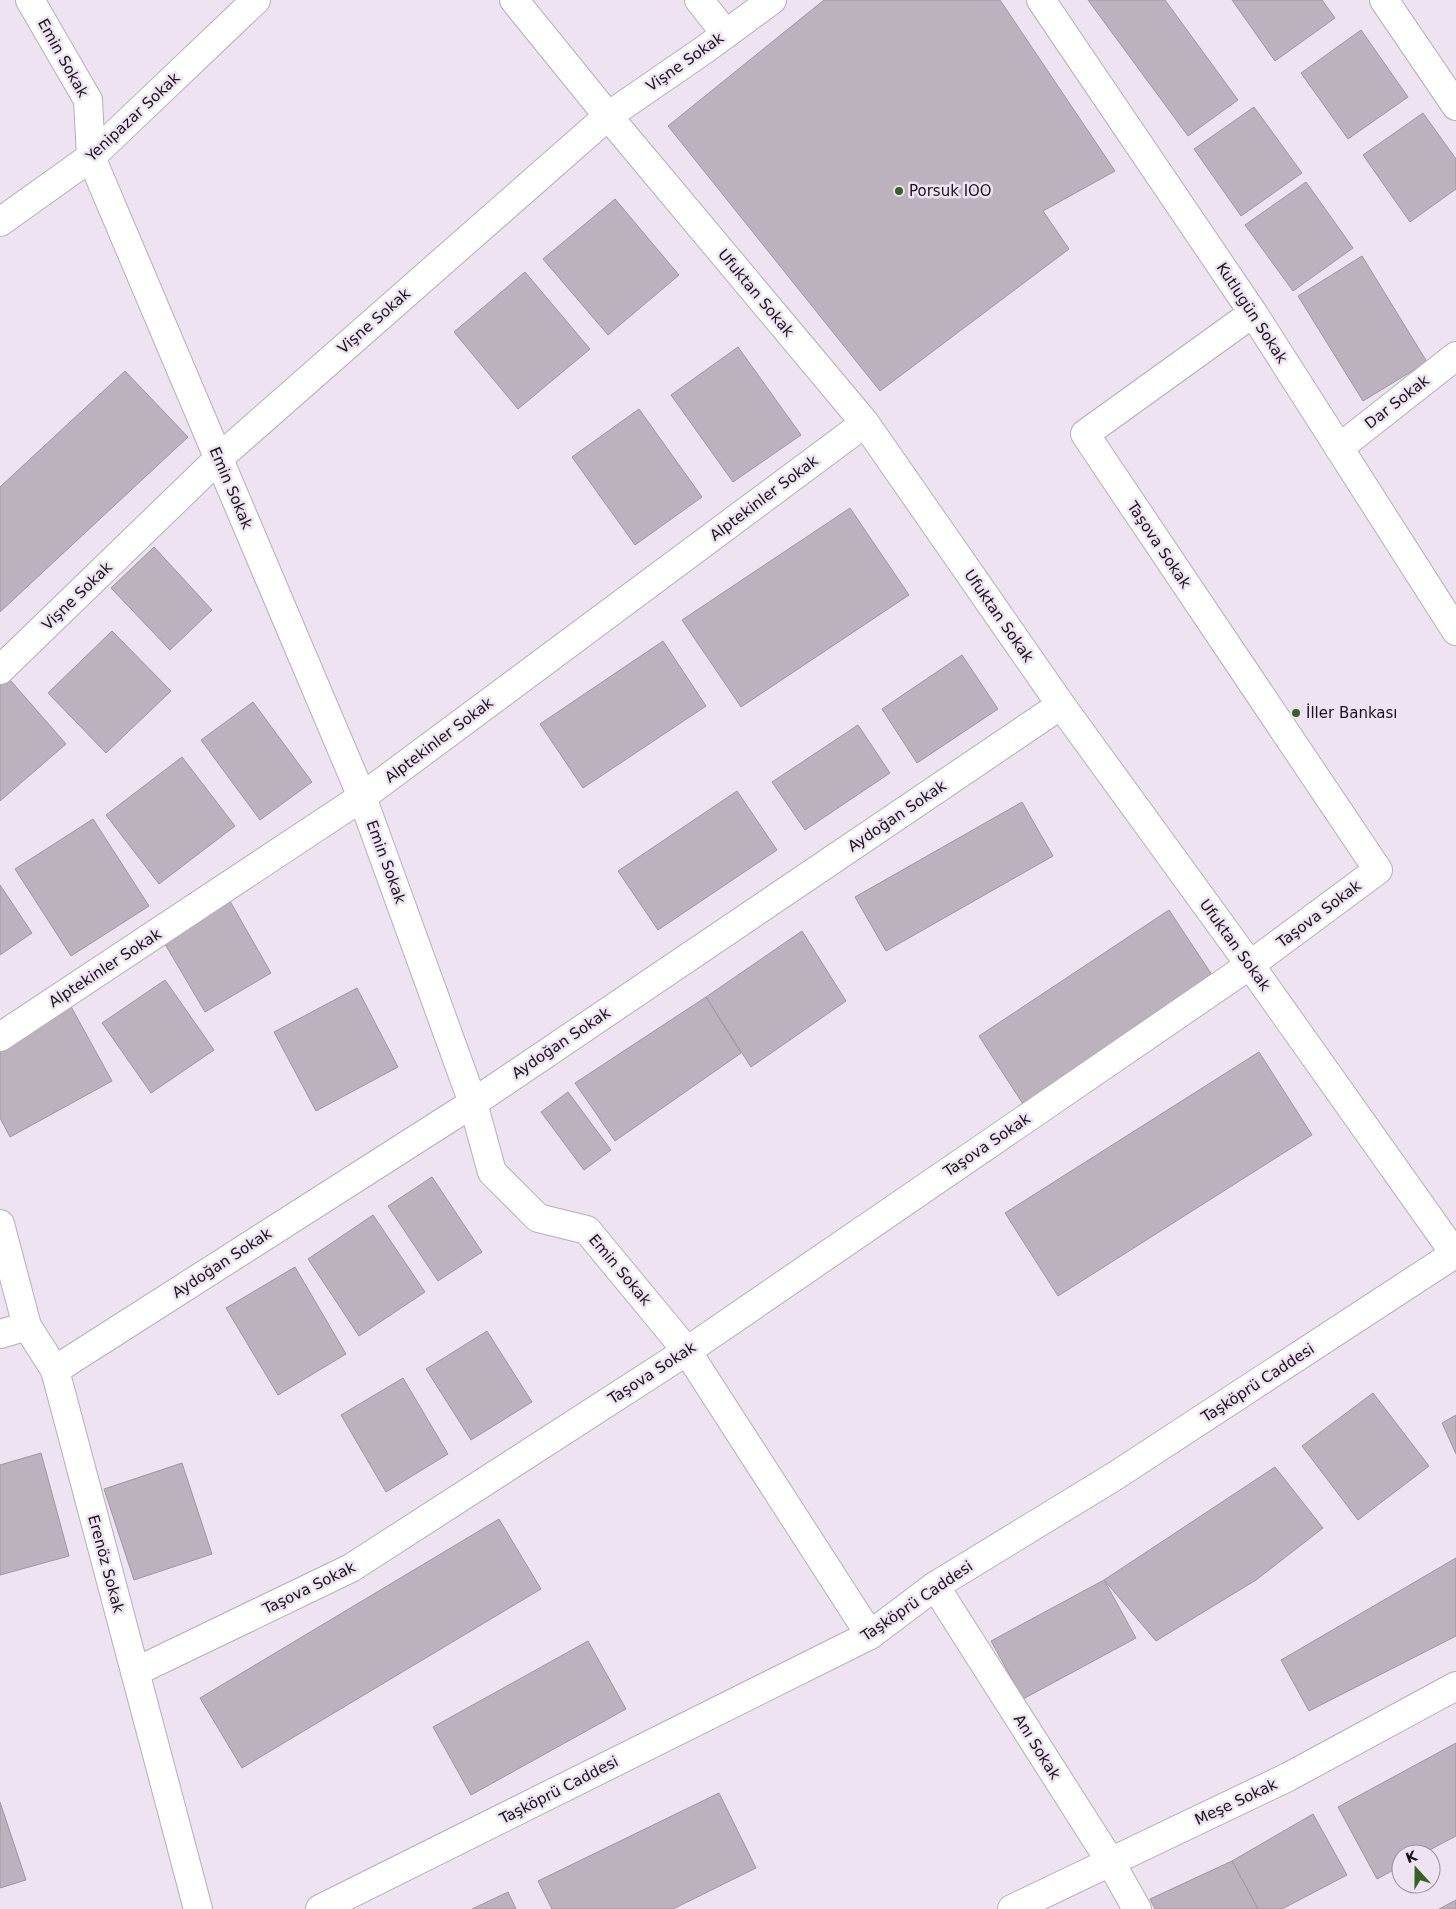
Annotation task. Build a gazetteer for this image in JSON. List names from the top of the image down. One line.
{"streets":{"street":["Emin Sokak","Vişne Sokak","Yenipazar Sokak","Ufuktan Sokak","Kutlugün Sokak","Dar Sokak","Alptekinler Sokak","Taşova Sokak","Aydoğan Sokak","Taşköprü Caddesi","Erenöz Sokak","Anı Sokak","Meşe Sokak"]},"crossings":[["Emin Sokak","Vişne Sokak"],["Emin Sokak","Yenipazar Sokak"],["Emin Sokak","Alptekinler Sokak"],["Emin Sokak","Taşova Sokak"],["Emin Sokak","Aydoğan Sokak"],["Emin Sokak","Taşköprü Caddesi"],["Vişne Sokak","Ufuktan Sokak"],["Ufuktan Sokak","Alptekinler Sokak"],["Ufuktan Sokak","Taşova Sokak"],["Ufuktan Sokak","Aydoğan Sokak"],["Ufuktan Sokak","Taşköprü Caddesi"],["Kutlugün Sokak","Dar Sokak"],["Kutlugün Sokak","Taşova Sokak"],["Taşova Sokak","Erenöz Sokak"],["Aydoğan Sokak","Erenöz Sokak"],["Taşköprü Caddesi","Anı Sokak"],["Anı Sokak","Meşe Sokak"]],"places":["Porsuk IOO","İller Bankası"],"north":"top"}
